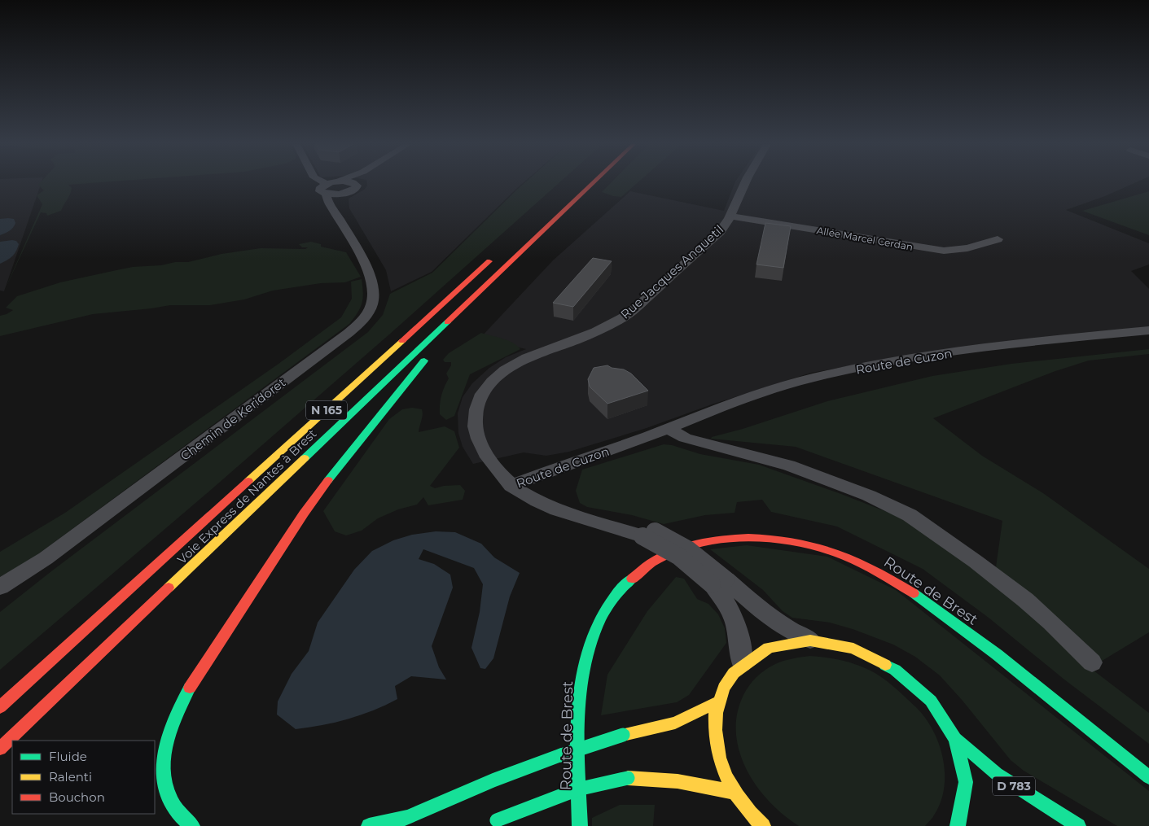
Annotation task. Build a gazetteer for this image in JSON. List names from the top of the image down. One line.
{"streets":{"main road":["N 165","Voie Express de Nantes à Brest","Route de Brest","D 783"],"street":["Allée Marcel Cerdan","Rue Jacques Anquetil","Route de Cuzon","Chemin de Keridoret"]},"crossings":[["Allée Marcel Cerdan","Rue Jacques Anquetil"],["Rue Jacques Anquetil","Route de Cuzon"]],"legend":["Fluide","Ralenti","Bouchon"]}
